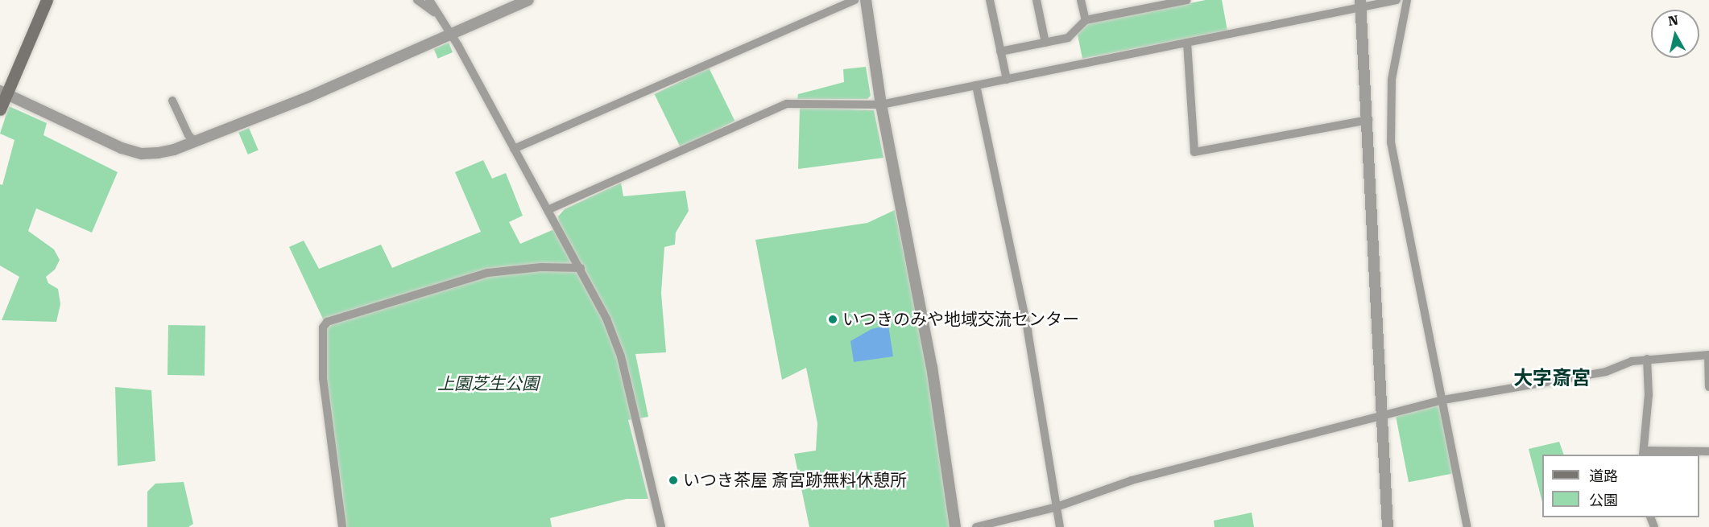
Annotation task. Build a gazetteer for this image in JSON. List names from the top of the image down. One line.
{"districts":["大字斎宮"],"parks":["上園芝生公園"],"places":["いつきのみや地域交流センター","いつき茶屋 斎宮跡無料休憩所"],"legend":["道路","公園"],"north":"top"}
